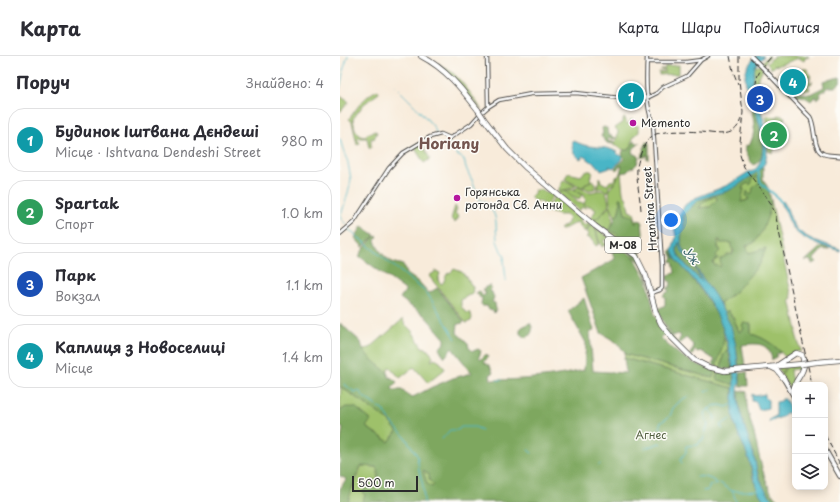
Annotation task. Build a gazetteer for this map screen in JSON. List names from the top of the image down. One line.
{"streets":{"highway":["М-08"],"street":["Hranitna Street"]},"crossings":[["Hranitna Street","М-08"]],"districts":["Horiany"],"water":["Уж"],"parks":["Агнес"],"places":["Memento","Горянська ротонда Св. Анни"],"scale_bar":"500 m","page":{"header":"Карта","nav":["Карта","Шари","Поділитися"],"heading":["Поруч","Знайдено: 4"],"pins":["4","1","3","2"],"list":[{"mark":"1","name":"Будинок Іштвана Дєндеші","note":"Місце · Ishtvana Dendeshi Street","value":"980 m"},{"mark":"2","name":"Spartak","note":"Спорт","value":"1.0 km"},{"mark":"3","name":"Парк","note":"Вокзал","value":"1.1 km"},{"mark":"4","name":"Каплиця з Новоселиці","note":"Місце","value":"1.4 km"}],"map_buttons":["+","−"],"scale":"500 m"}}
